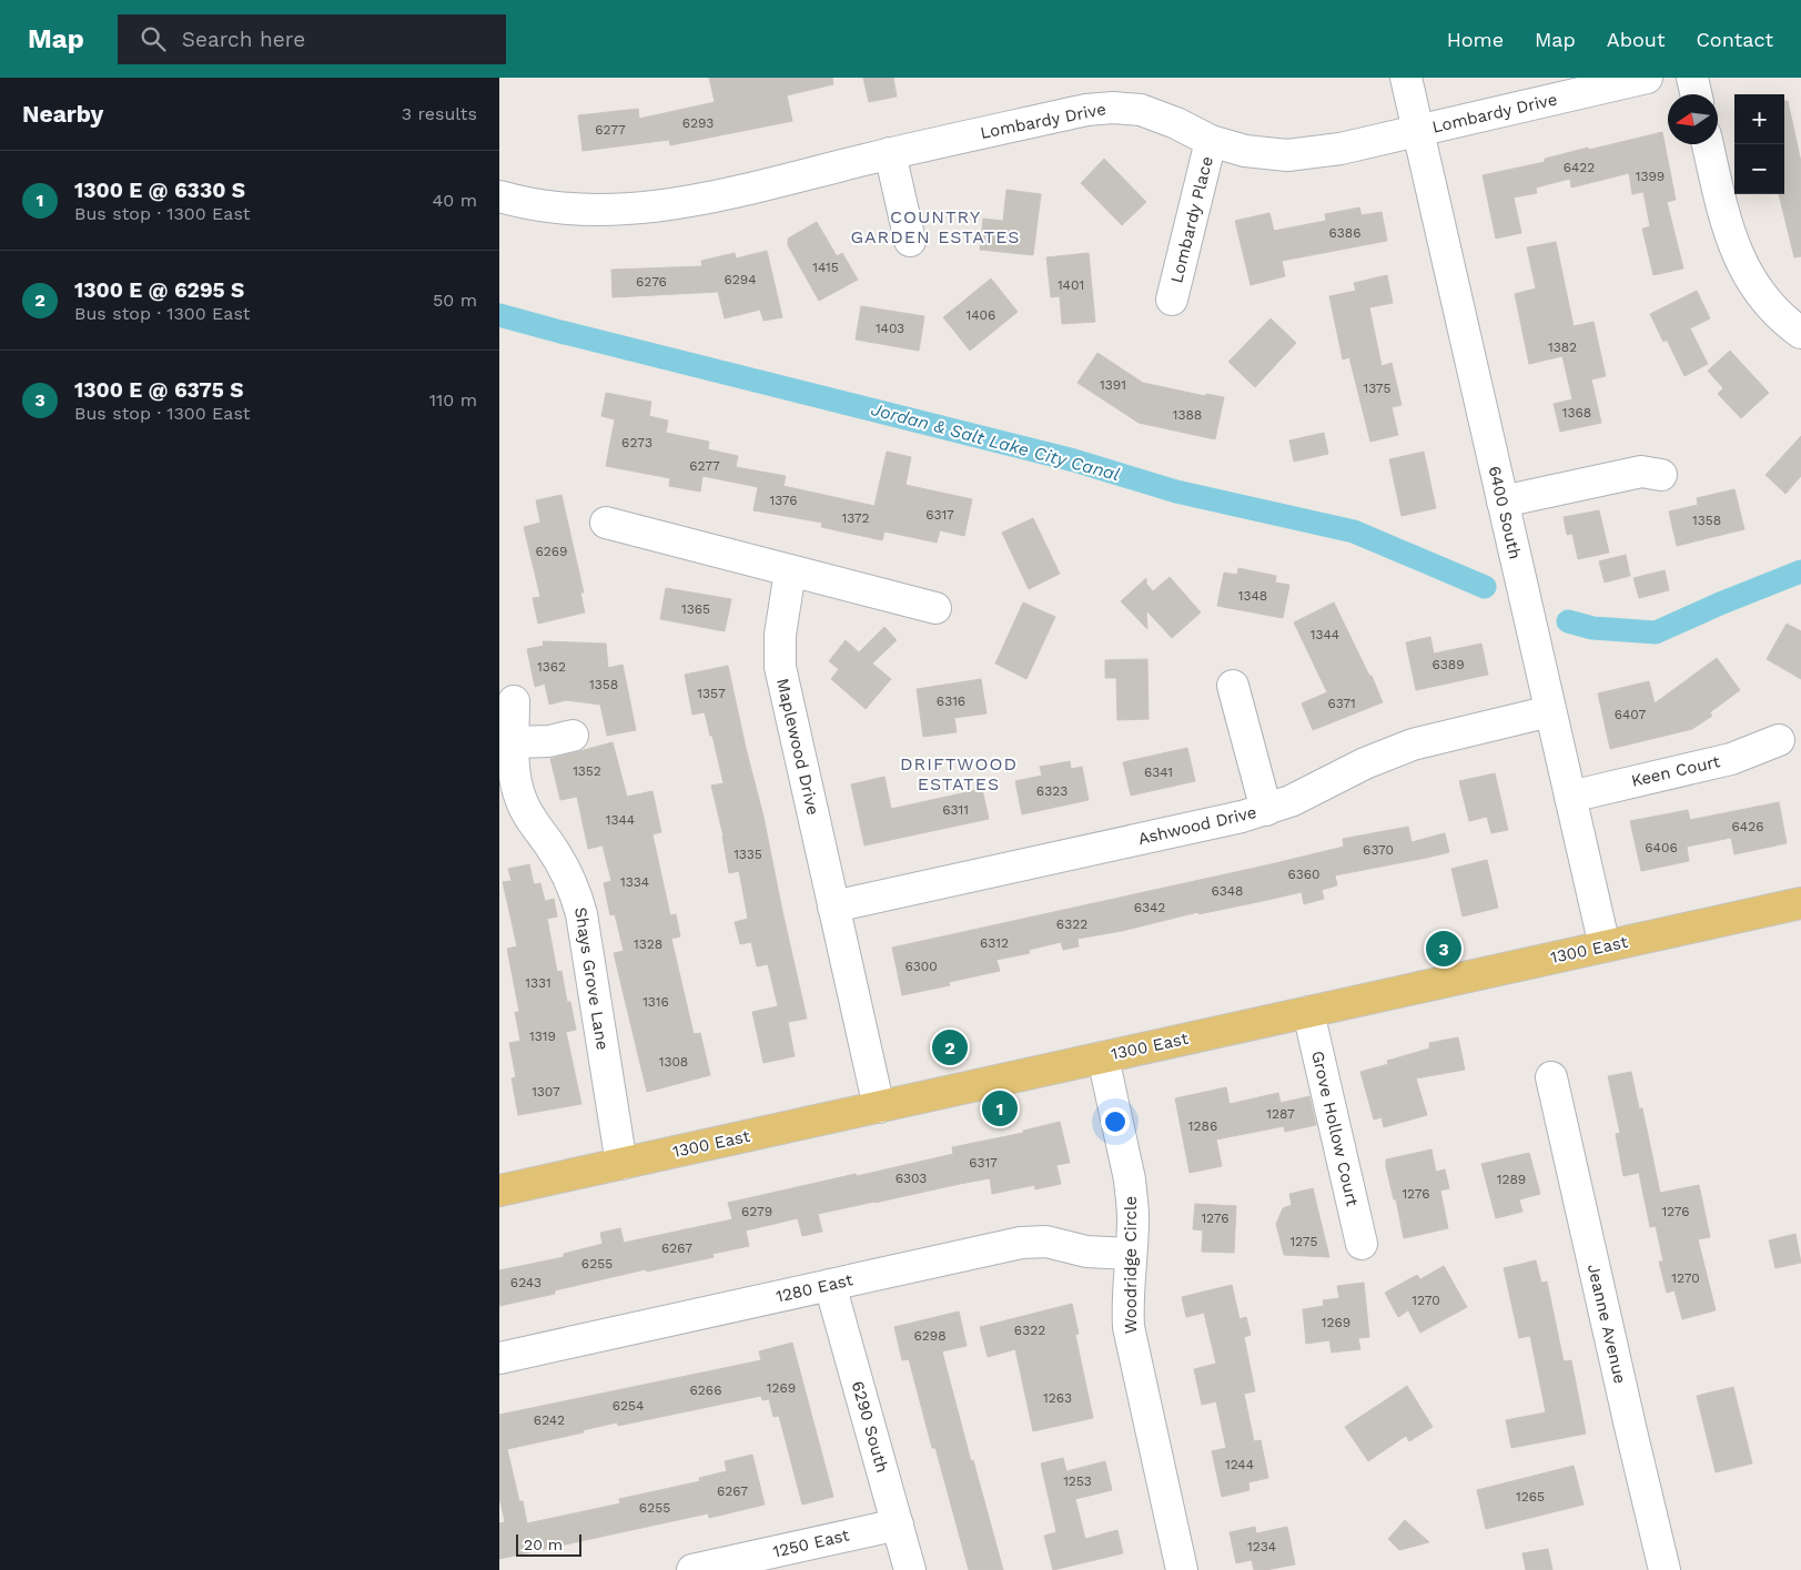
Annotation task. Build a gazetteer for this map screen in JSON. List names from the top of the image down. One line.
{"streets":{"main road":["1300 East"],"street":["Lombardy Drive","Lombardy Place","6400 South","Maplewood Drive","Keen Court","Ashwood Drive","Shays Grove Lane","Grove Hollow Court","Woodridge Circle","1280 East","Jeanne Avenue","6290 South","1250 East"]},"crossings":[["Lombardy Drive","Lombardy Place"],["Lombardy Drive","6400 South"],["6400 South","Keen Court"],["6400 South","Ashwood Drive"],["6400 South","1300 East"],["Maplewood Drive","Ashwood Drive"],["Maplewood Drive","1300 East"],["1300 East","Shays Grove Lane"],["1300 East","Grove Hollow Court"],["1300 East","Woodridge Circle"],["Woodridge Circle","1280 East"],["1280 East","6290 South"],["6290 South","1250 East"]],"districts":["COUNTRY GARDEN ESTATES","DRIFTWOOD ESTATES"],"water":["Jordan & Salt Lake City Canal"],"house_numbers":["6293","6277","6422","1399","6386","1415","6294","6276","1401","1406","1403","1382","1391","1375","1368","1388","6273","6277","1376","6317","1372","1358","6269","1348","1365","1344","6389","1362","1358","1357","6316","6371","6407","1352","6341","6323","6311","1344","6426","6406","6370","1335","6360","1334","6348","6342","6322","6312","1328","6300","1331","1316","1319","1308","1307","1287","1286","6317","6303","1289","1276","6279","1276","1276","1275","6267","6255","1270","6243","1270","1269","6322","6298","1269","6266","1263","6254","6242","1244","1253","6267","1265","6255","1234"],"scale_bar":"20 m","north":"left","page":{"header":"Map","search":"Search here","nav":["Home","Map","About","Contact"],"heading":["Nearby","3 results"],"map_buttons":["+","−"],"list":[{"mark":"1","name":"1300 E @ 6330 S","note":"Bus stop · 1300 East","value":"40 m"},{"mark":"2","name":"1300 E @ 6295 S","note":"Bus stop · 1300 East","value":"50 m"},{"mark":"3","name":"1300 E @ 6375 S","note":"Bus stop · 1300 East","value":"110 m"}],"pins":["3","2","1"],"scale":"20 m"}}
